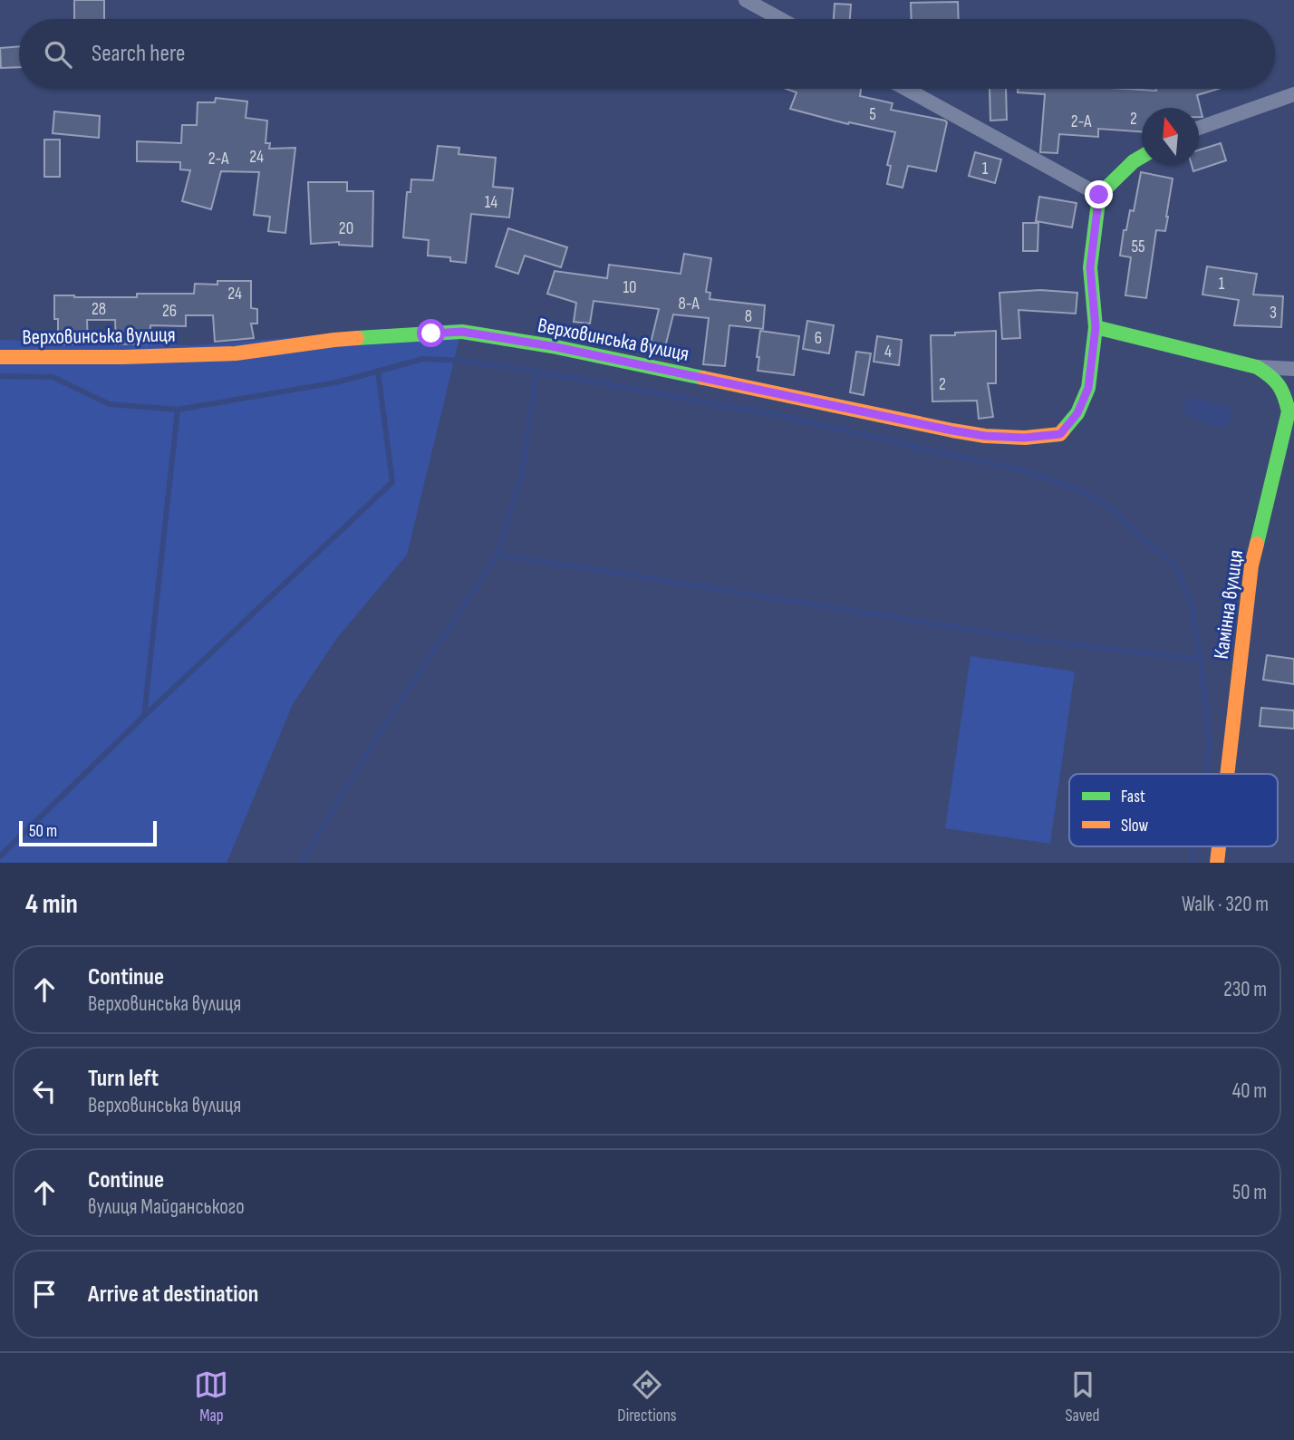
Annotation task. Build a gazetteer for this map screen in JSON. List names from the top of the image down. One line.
{"streets":{"street":["Верховинська вулиця","Камінна вулиця"]},"crossings":[["Верховинська вулиця","Камінна вулиця"]],"house_numbers":["5","2","2-А","24","2-А","1","14","20","55","1","10","24","8-А","28","26","3","8","6","4","2"],"legend":["Fast","Slow"],"scale_bar":"50 m","north":"top","page":{"search":"Search here","scale":"50 m","heading":["4 min","Walk · 320 m"],"list":[["Continue","Верховинська вулиця","230 m"],["Turn left","Верховинська вулиця","40 m"],["Continue","вулиця Майданського","50 m"],"Arrive at destination"],"nav":["Map","Directions","Saved"]}}
